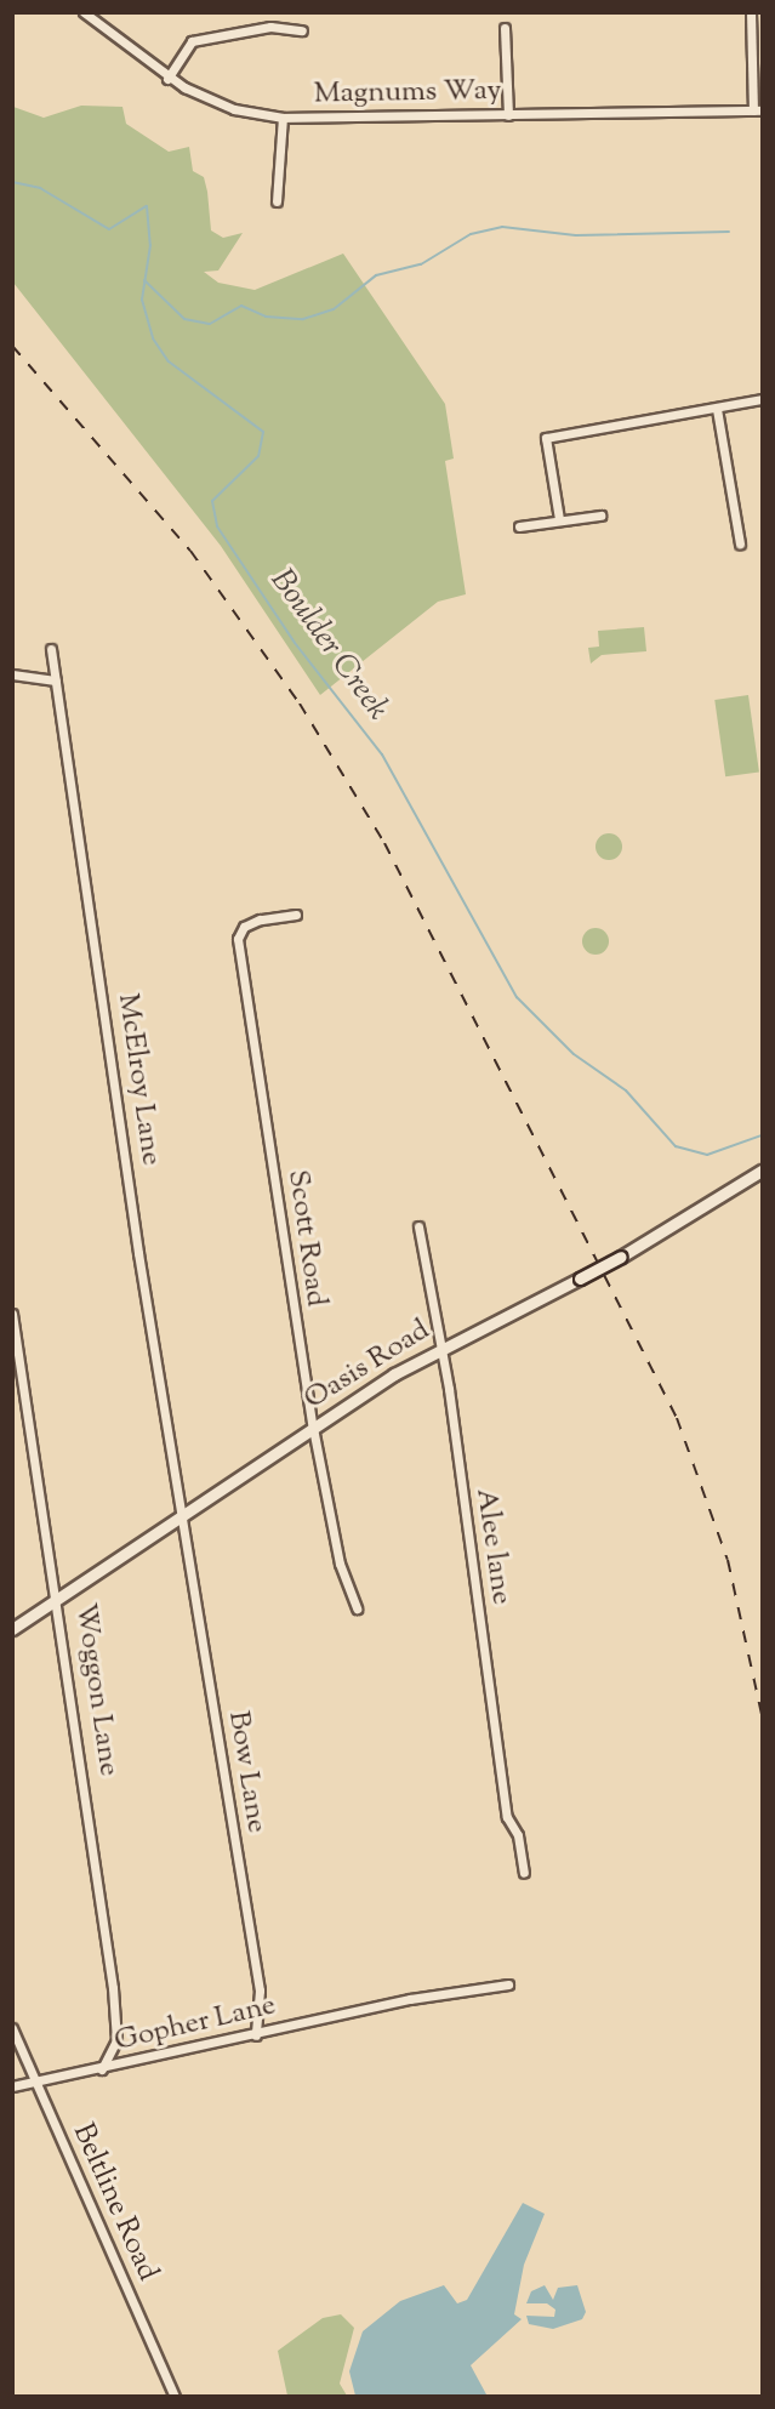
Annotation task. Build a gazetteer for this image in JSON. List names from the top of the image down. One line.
{"streets":{"main road":["Oasis Road"],"street":["Magnums Way","McElroy Lane","Scott Road","Alee lane","Woggon Lane","Bow Lane","Gopher Lane","Beltline Road"]},"crossings":[["McElroy Lane","Oasis Road"],["McElroy Lane","Bow Lane"],["Scott Road","Oasis Road"],["Oasis Road","Alee lane"],["Oasis Road","Woggon Lane"],["Oasis Road","Bow Lane"],["Woggon Lane","Gopher Lane"],["Bow Lane","Gopher Lane"],["Gopher Lane","Beltline Road"]],"water":["Boulder Creek"]}
